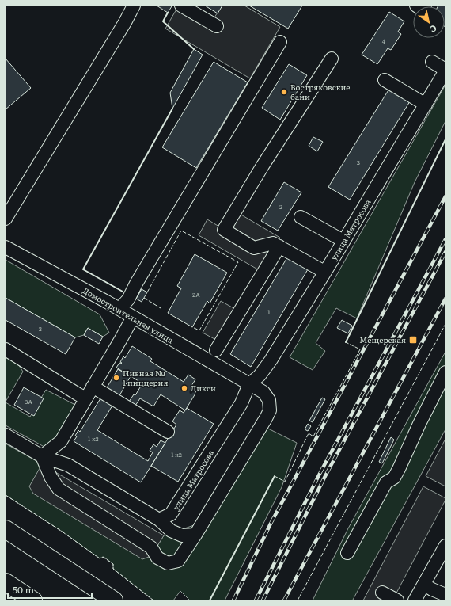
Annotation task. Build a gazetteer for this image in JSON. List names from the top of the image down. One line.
{"streets":{"street":["улица Матросова","Домостроительная улица"]},"crossings":[["улица Матросова","Домостроительная улица"]],"places":{"other":["Востряковские бани","Пивная № 1 пиццерия","Дикси"],"transit":["Мещерская"]},"house_numbers":["4","3","2","2А","1","3","3А","1 к3","1 к2"],"scale_bar":"50 m","north":"bottom right"}
